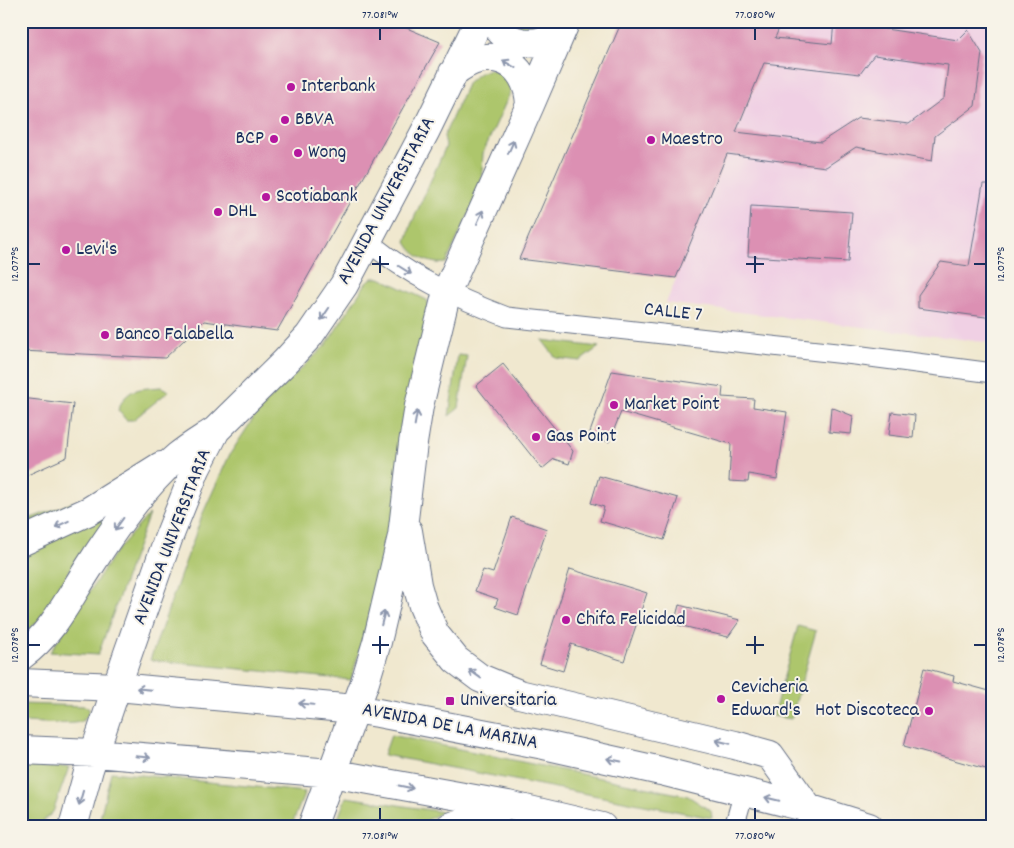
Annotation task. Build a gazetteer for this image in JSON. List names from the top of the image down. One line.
{"streets":{"main road":["AVENIDA UNIVERSITARIA","AVENIDA DE LA MARINA"],"street":["CALLE 7"]},"crossings":[["AVENIDA UNIVERSITARIA","CALLE 7"],["AVENIDA UNIVERSITARIA","AVENIDA DE LA MARINA"]],"places":{"other":["Interbank","BBVA","BCP","Maestro","Wong","Scotiabank","DHL","Levi's","Banco Falabella","Market Point","Gas Point","Chifa Felicidad","Cevicheria Edward's","Hot Discoteca"],"transit":["Universitaria"]},"coordinates":["77.081°W","77.080°W","12.077°S","12.078°S"]}
